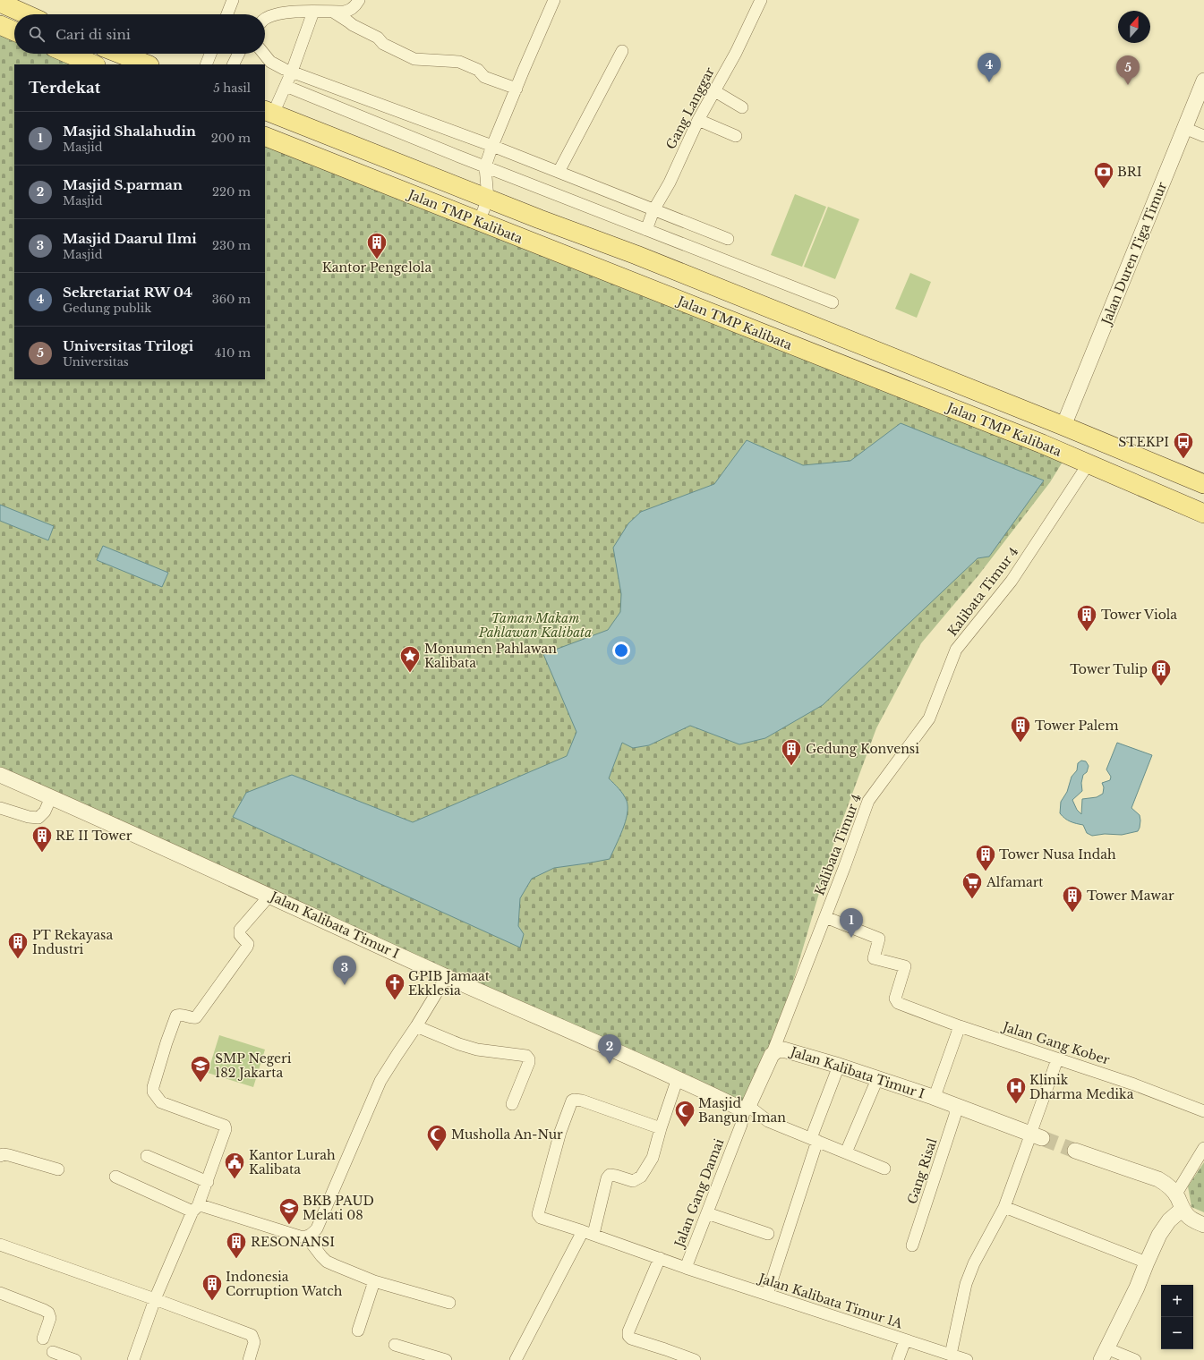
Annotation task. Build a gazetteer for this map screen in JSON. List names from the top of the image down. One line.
{"streets":{"main road":["Jalan TMP Kalibata"],"street":["Gang Langgar","Jalan Duren Tiga Timur","Kalibata Timur 4","Jalan Kalibata Timur I","Jalan Gang Kober","Gang Risal","Jalan Gang Damai","Jalan Kalibata Timur 1A"]},"crossings":[["Jalan TMP Kalibata","Jalan Duren Tiga Timur"],["Jalan TMP Kalibata","Kalibata Timur 4"],["Kalibata Timur 4","Jalan Kalibata Timur I"],["Kalibata Timur 4","Jalan Gang Kober"],["Jalan Kalibata Timur I","Gang Risal"],["Jalan Kalibata Timur I","Jalan Gang Damai"],["Jalan Gang Damai","Jalan Kalibata Timur 1A"]],"parks":["Taman Makam Pahlawan Kalibata"],"places":{"bank":["BRI"],"building":["Kantor Pengelola","Tower Viola","Tower Tulip","Tower Palem","Gedung Konvensi","RE II Tower","Tower Nusa Indah","Tower Mawar","PT Rekayasa Industri","RESONANSI","Indonesia Corruption Watch"],"bus stop":["STEKPI"],"place":["Monumen Pahlawan Kalibata"],"supermarket":["Alfamart"],"church":["GPIB Jamaat Ekklesia"],"school or university":["SMP Negeri 182 Jakarta","BKB PAUD Melati 08"],"hospital":["Klinik Dharma Medika"],"mosque":["Masjid Bangun Iman","Musholla An-Nur"],"public building":["Kantor Lurah Kalibata"]},"north":"top","page":{"search":"Cari di sini","pins":["4","5","1","3","2"],"heading":["Terdekat","5 hasil"],"list":[{"mark":"1","name":"Masjid Shalahudin","note":"Masjid","value":"200 m"},{"mark":"2","name":"Masjid S.parman","note":"Masjid","value":"220 m"},{"mark":"3","name":"Masjid Daarul Ilmi","note":"Masjid","value":"230 m"},{"mark":"4","name":"Sekretariat RW 04","note":"Gedung publik","value":"360 m"},{"mark":"5","name":"Universitas Trilogi","note":"Universitas","value":"410 m"}],"map_buttons":["+","−"]}}
